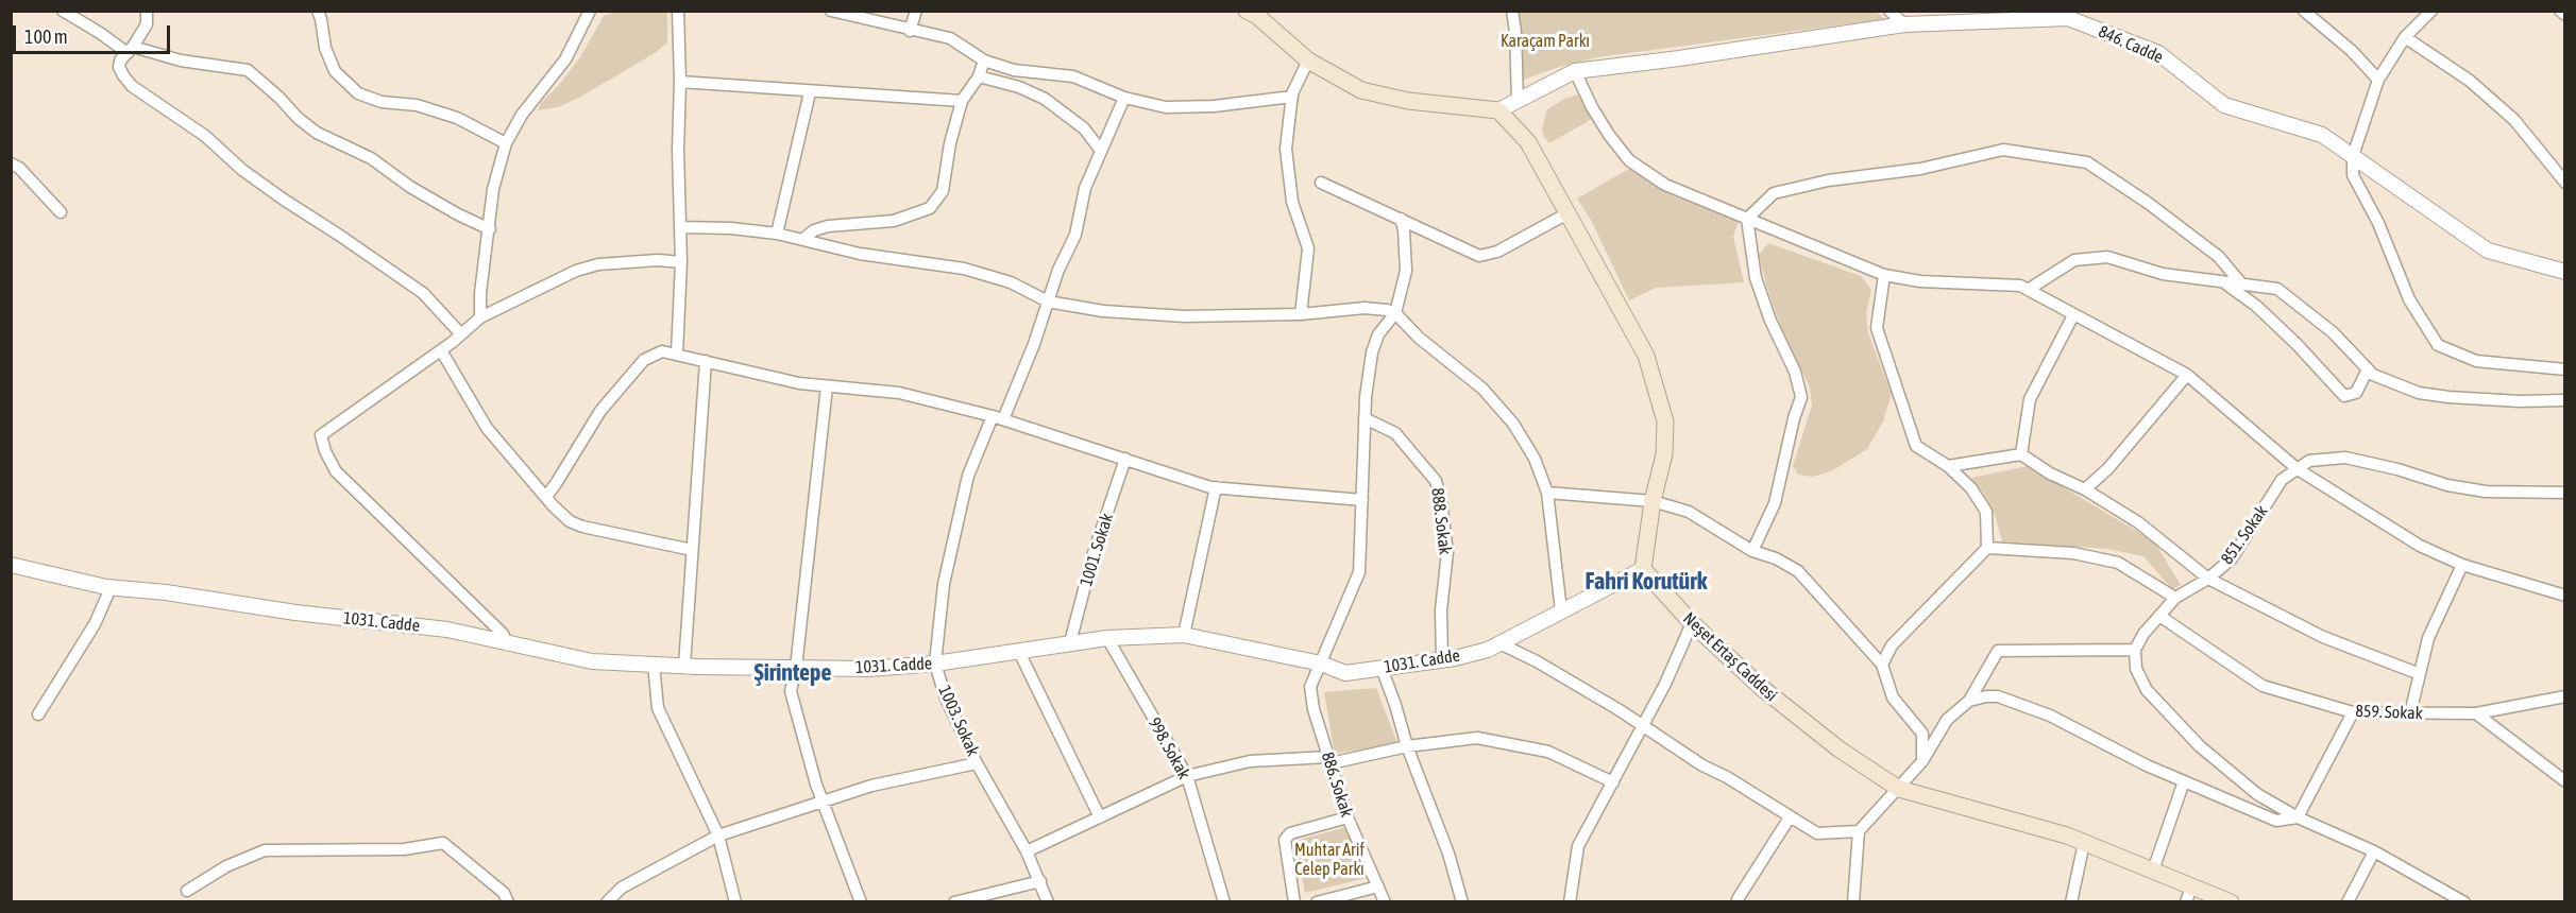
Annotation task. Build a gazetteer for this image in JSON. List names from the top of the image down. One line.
{"streets":{"main road":["Neşet Ertaş Caddesi"],"street":["846. Cadde","888. Sokak","851. Sokak","1001. Sokak","1031. Cadde","859. Sokak","1003. Sokak","998. Sokak","886. Sokak"]},"crossings":[["888. Sokak","1031. Cadde"],["888. Sokak","886. Sokak"],["851. Sokak","859. Sokak"],["1001. Sokak","1031. Cadde"],["1031. Cadde","Neşet Ertaş Caddesi"],["1031. Cadde","1003. Sokak"],["1031. Cadde","998. Sokak"],["1031. Cadde","886. Sokak"]],"districts":["Fahri Korutürk","Şirintepe"],"parks":["Karaçam Parkı","Muhtar Arif Celep Parkı"],"scale_bar":"100 m"}
